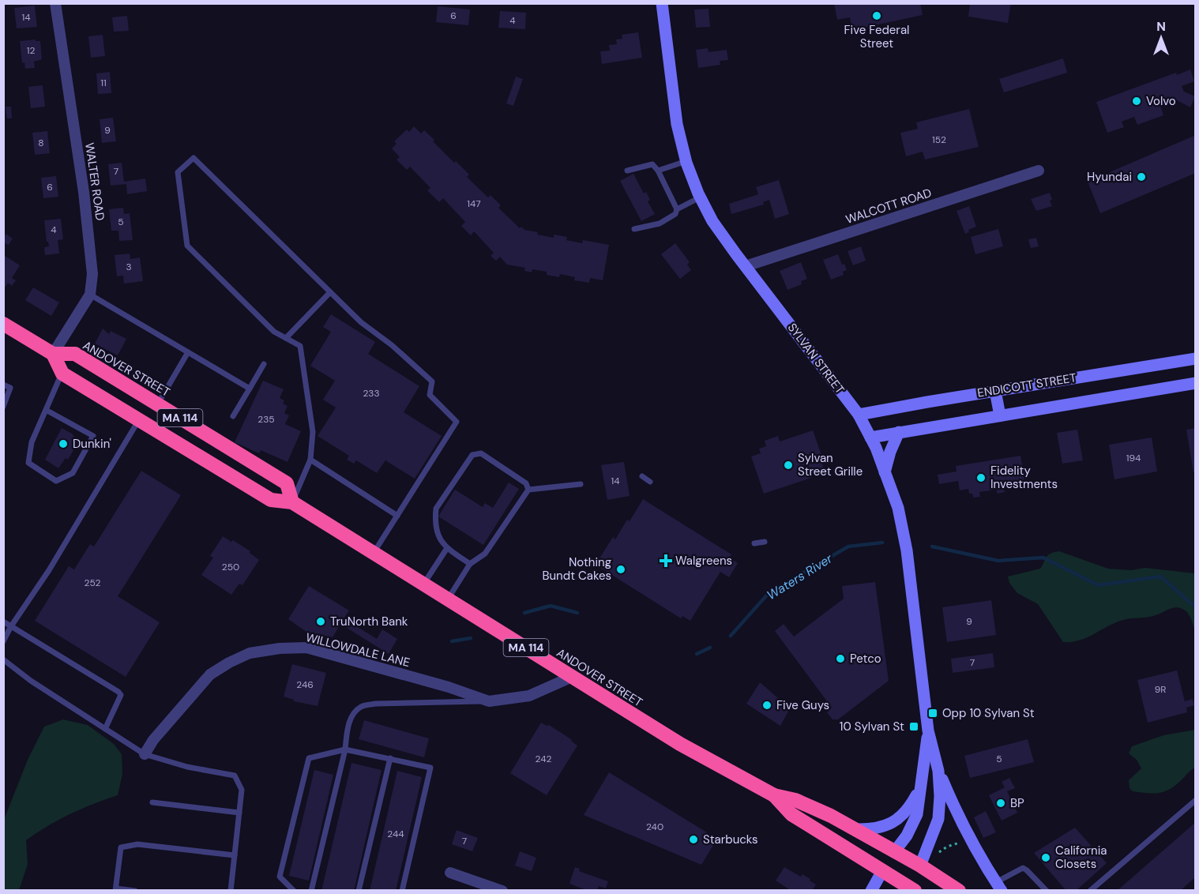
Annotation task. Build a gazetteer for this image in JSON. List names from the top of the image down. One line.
{"streets":{"highway":["ANDOVER STREET","MA 114"],"main road":["SYLVAN STREET","ENDICOTT STREET"],"street":["WALTER ROAD","WALCOTT ROAD","WILLOWDALE LANE"]},"crossings":[["WALTER ROAD","ANDOVER STREET"],["WALCOTT ROAD","SYLVAN STREET"],["SYLVAN STREET","ANDOVER STREET"],["SYLVAN STREET","ENDICOTT STREET"],["ANDOVER STREET","WILLOWDALE LANE"]],"water":["Waters River"],"places":{"other":["Five Federal Street","Volvo","Hyundai","Dunkin'","Sylvan Street Grille","Fidelity Investments","Nothing Bundt Cakes","TruNorth Bank","Petco","Five Guys","BP","Starbucks","California Closets"],"health":["Walgreens"],"transit":["Opp 10 Sylvan St","10 Sylvan St"]},"house_numbers":["6","14","4","12","11","9","152","8","7","6","147","5","4","3","233","235","194","14","250","252","9","7","246","9R","242","5","240","244","7"],"north":"top"}
